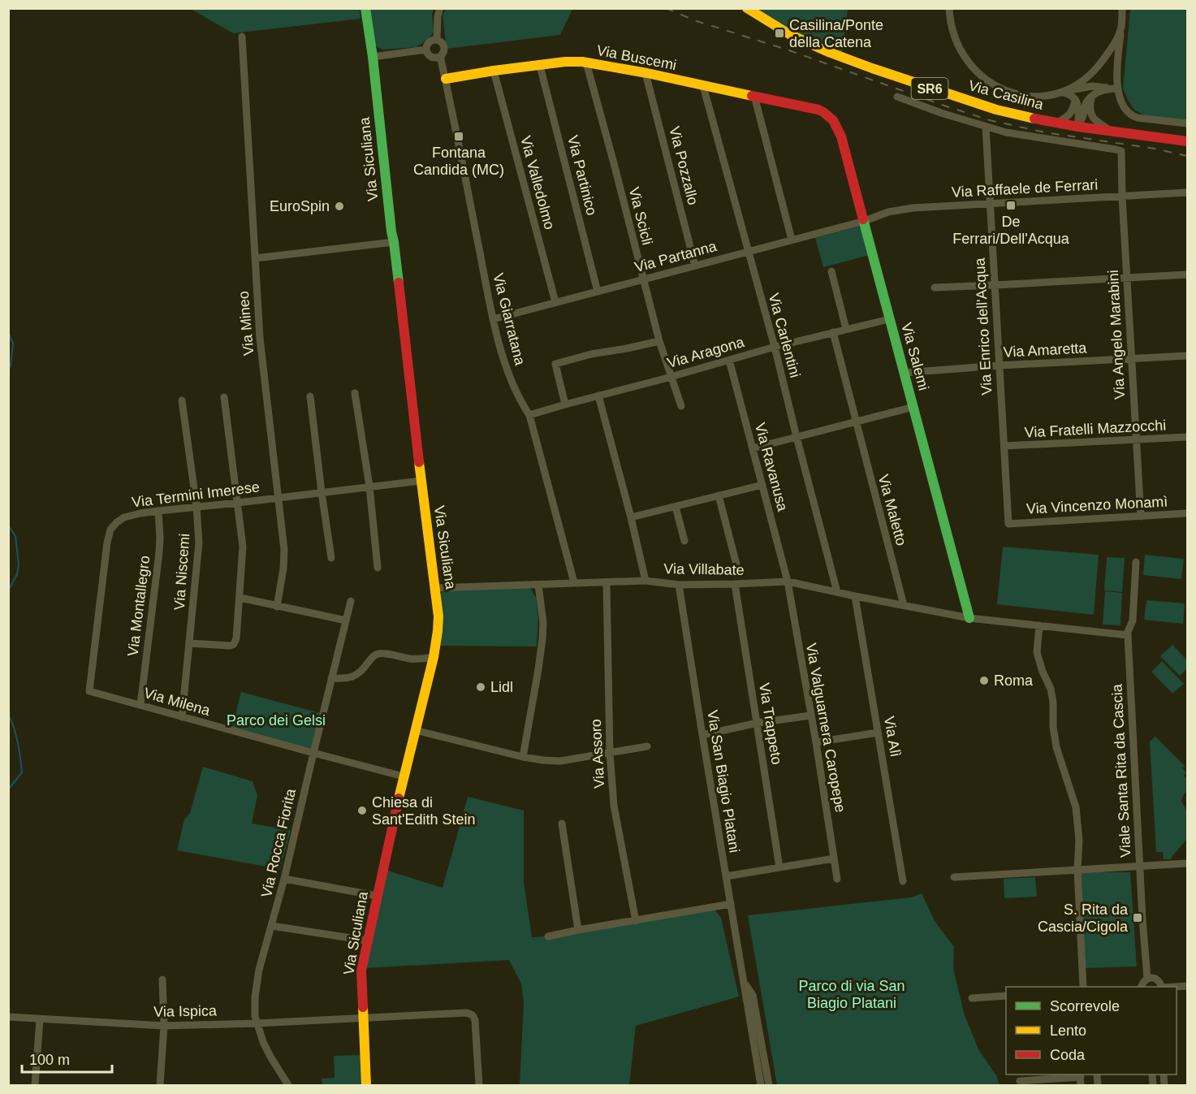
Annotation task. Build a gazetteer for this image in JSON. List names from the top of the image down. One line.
{"streets":{"street":["Via Buscemi","SR6","Via Casilina","Via Siculiana","Via Pozzallo","Via Partinico","Via Valledolmo","Via Raffaele de Ferrari","Via Scicli","Via Partanna","Via Giarratana","Via Mineo","Via Enrico dell'Acqua","Via Angelo Marabini","Via Carlentini","Via Amaretta","Via Aragona","Via Salemi","Via Fratelli Mazzocchi","Via Ravanusa","Via Termini Imerese","Via Vincenzo Monamì","Via Maletto","Via Villabate","Via Niscemi","Via Montallegro","Via Milena","Via Trappeto","Via Valguarnera Caropepe","Via Alì","Via Assoro","Viale Santa Rita da Cascia","Via San Biagio Platani","Via Rocca Fiorita","Via Ispica"]},"crossings":[["Via Buscemi","Via Pozzallo"],["Via Buscemi","Via Partinico"],["Via Buscemi","Via Valledolmo"],["Via Buscemi","Via Scicli"],["Via Buscemi","Via Giarratana"],["Via Buscemi","Via Carlentini"],["Via Buscemi","Via Salemi"],["Via Siculiana","Via Termini Imerese"],["Via Siculiana","Via Villabate"],["Via Siculiana","Via Milena"],["Via Siculiana","Via Ispica"],["Via Pozzallo","Via Partanna"],["Via Partinico","Via Partanna"],["Via Valledolmo","Via Partanna"],["Via Raffaele de Ferrari","Via Partanna"],["Via Raffaele de Ferrari","Via Enrico dell'Acqua"],["Via Raffaele de Ferrari","Via Angelo Marabini"],["Via Raffaele de Ferrari","Via Salemi"],["Via Scicli","Via Partanna"],["Via Scicli","Via Aragona"],["Via Partanna","Via Giarratana"],["Via Partanna","Via Carlentini"],["Via Partanna","Via Salemi"],["Via Giarratana","Via Aragona"],["Via Giarratana","Via Villabate"],["Via Mineo","Via Termini Imerese"],["Via Enrico dell'Acqua","Via Angelo Marabini"],["Via Enrico dell'Acqua","Via Amaretta"],["Via Enrico dell'Acqua","Via Fratelli Mazzocchi"],["Via Enrico dell'Acqua","Via Vincenzo Monamì"],["Via Angelo Marabini","Via Amaretta"],["Via Angelo Marabini","Via Fratelli Mazzocchi"],["Via Angelo Marabini","Via Vincenzo Monamì"],["Via Carlentini","Via Aragona"],["Via Carlentini","Via Villabate"],["Via Amaretta","Via Salemi"],["Via Aragona","Via Salemi"],["Via Aragona","Via Ravanusa"],["Via Aragona","Via Maletto"],["Via Salemi","Via Villabate"],["Via Ravanusa","Via Villabate"],["Via Ravanusa","Via Valguarnera Caropepe"],["Via Termini Imerese","Via Niscemi"],["Via Termini Imerese","Via Montallegro"],["Via Termini Imerese","Via Milena"],["Via Maletto","Via Villabate"],["Via Villabate","Via Trappeto"],["Via Villabate","Via Valguarnera Caropepe"],["Via Villabate","Via Alì"],["Via Villabate","Via Assoro"],["Via Villabate","Viale Santa Rita da Cascia"],["Via Villabate","Via San Biagio Platani"],["Via Niscemi","Via Milena"],["Via Montallegro","Via Milena"],["Via Milena","Via Rocca Fiorita"],["Via Rocca Fiorita","Via Ispica"]],"parks":["Parco dei Gelsi","Parco di via San Biagio Platani"],"places":{"transit":["Casilina/Ponte della Catena","Fontana Candida (MC)","De Ferrari/Dell'Acqua","S. Rita da Cascia/Cigola"],"other":["EuroSpin","Roma","Lidl","Chiesa di Sant'Edith Stein"]},"legend":["Scorrevole","Lento","Coda"],"scale_bar":"100 m"}
